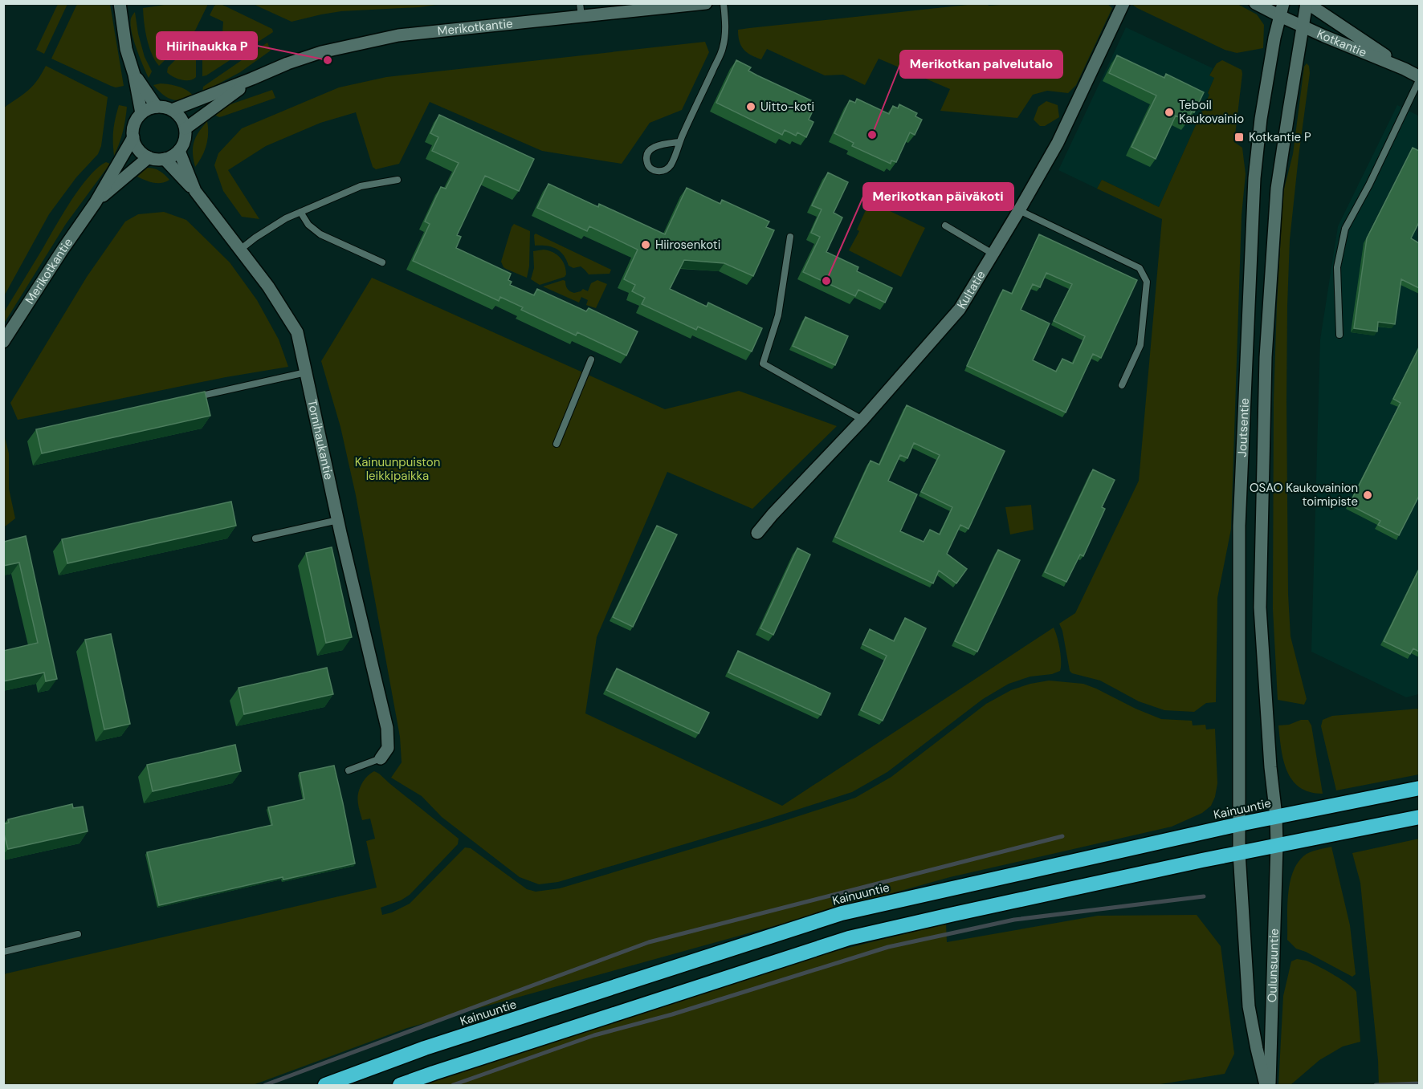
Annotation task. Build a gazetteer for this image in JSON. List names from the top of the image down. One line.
{"streets":{"highway":["Kainuuntie"],"street":["Merikotkantie","Kotkantie","Kultatie","Joutsentie","Tornihaukantie","Oulunsuuntie"]},"crossings":[["Merikotkantie","Tornihaukantie"],["Kotkantie","Joutsentie"],["Joutsentie","Kainuuntie"],["Joutsentie","Oulunsuuntie"]],"parks":["Kainuunpuiston leikkipaikka"],"places":{"other":["Hiirihaukka P","Uitto-koti","Teboil Kaukovainio","Merikotkan palvelutalo","Hiirosenkoti","Merikotkan päiväkoti","OSAO Kaukovainion toimipiste"],"transit":["Kotkantie P"]}}
